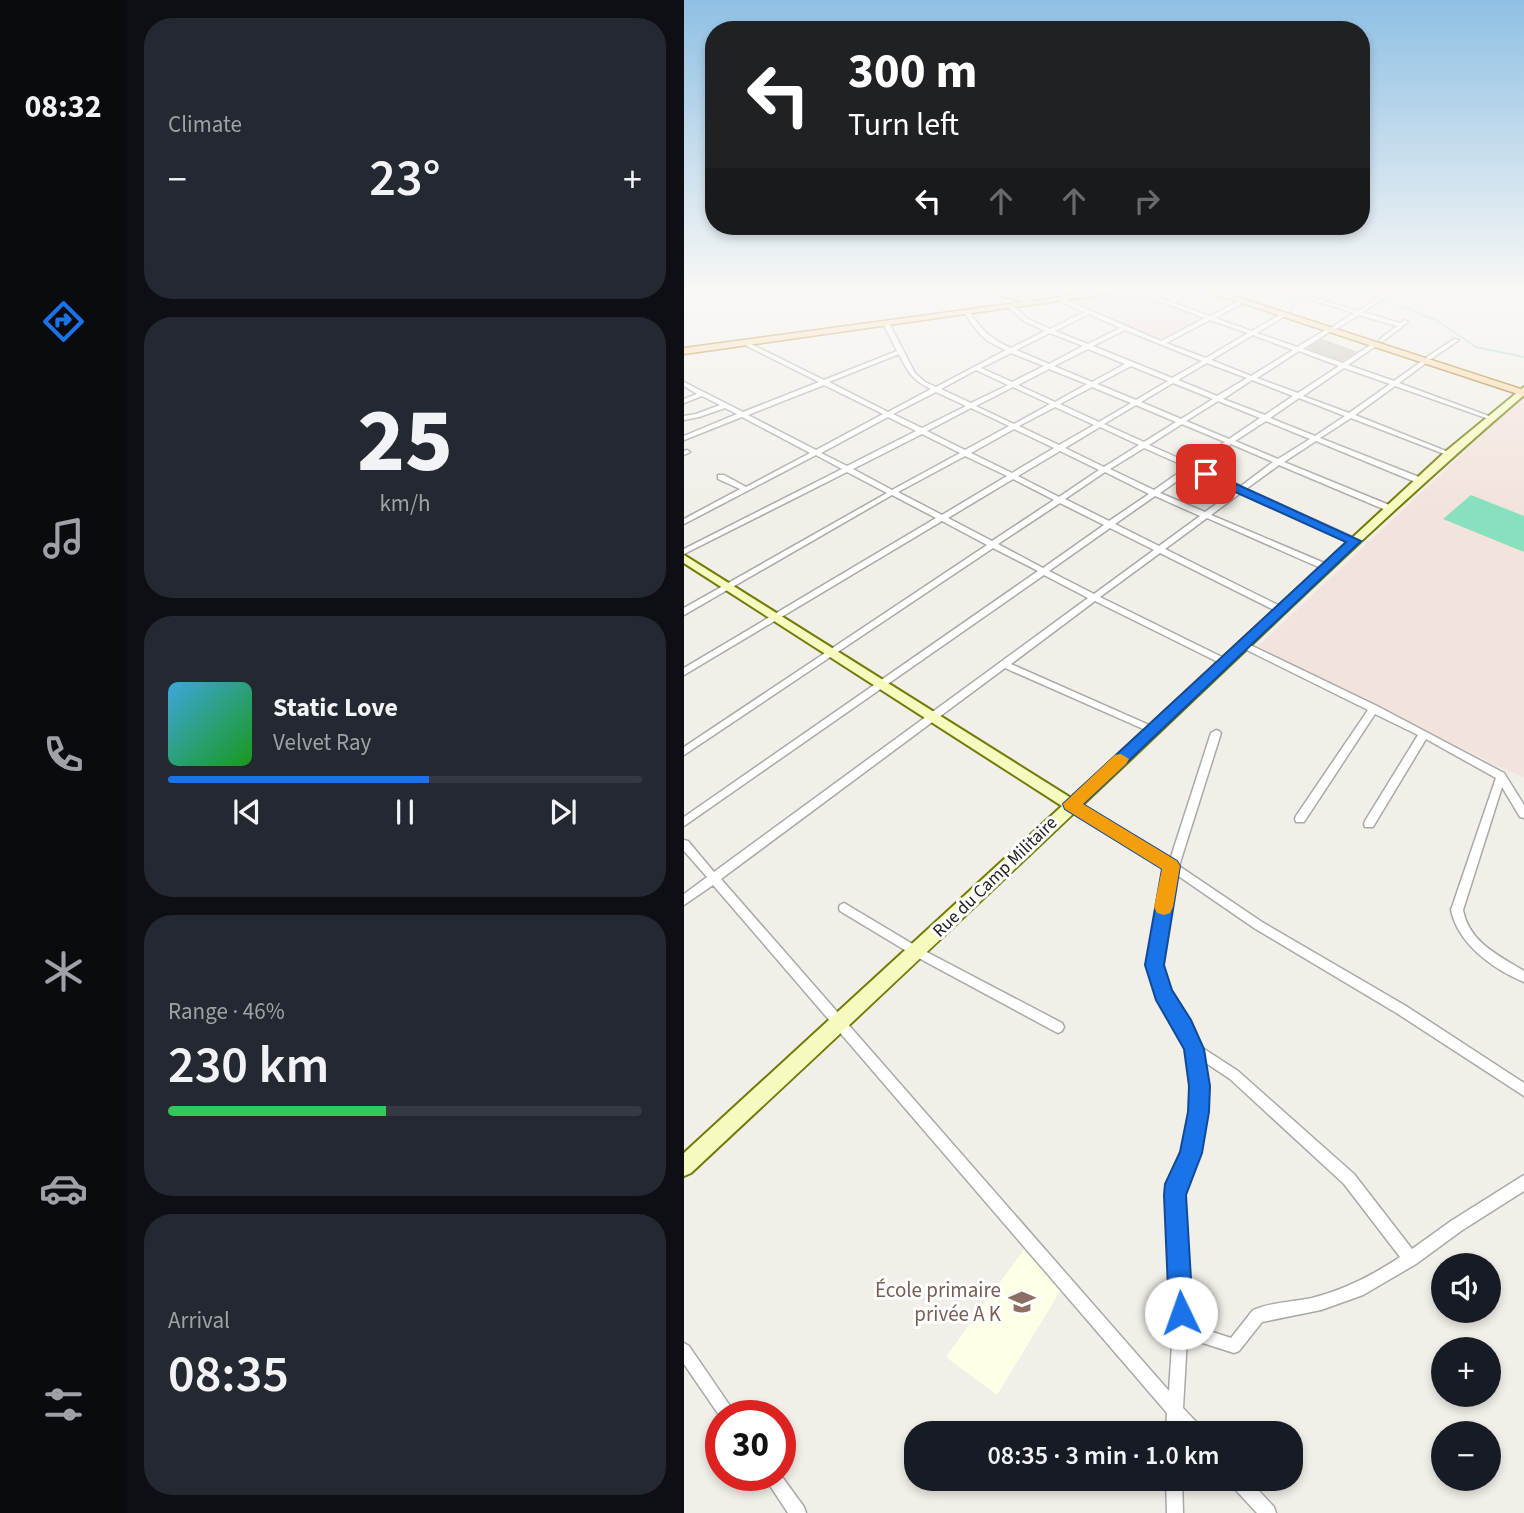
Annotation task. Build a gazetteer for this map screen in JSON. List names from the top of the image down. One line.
{"streets":{"street":["Rue du Camp Militaire"]},"places":{"school or university":["École primaire privée A K"]},"page":{"tabs":"08:32","tile":["Climate",["25","km/h"],["Range · 46%","230 km"],["Arrival","08:35"]],"turn":["300 m","Turn left"],"heat":["−","23°","+"],"song":["Static Love","Velvet Ray"],"map_buttons":["+","−"],"limit":"30","trip":"08:35 · 3 min · 1.0 km"}}
